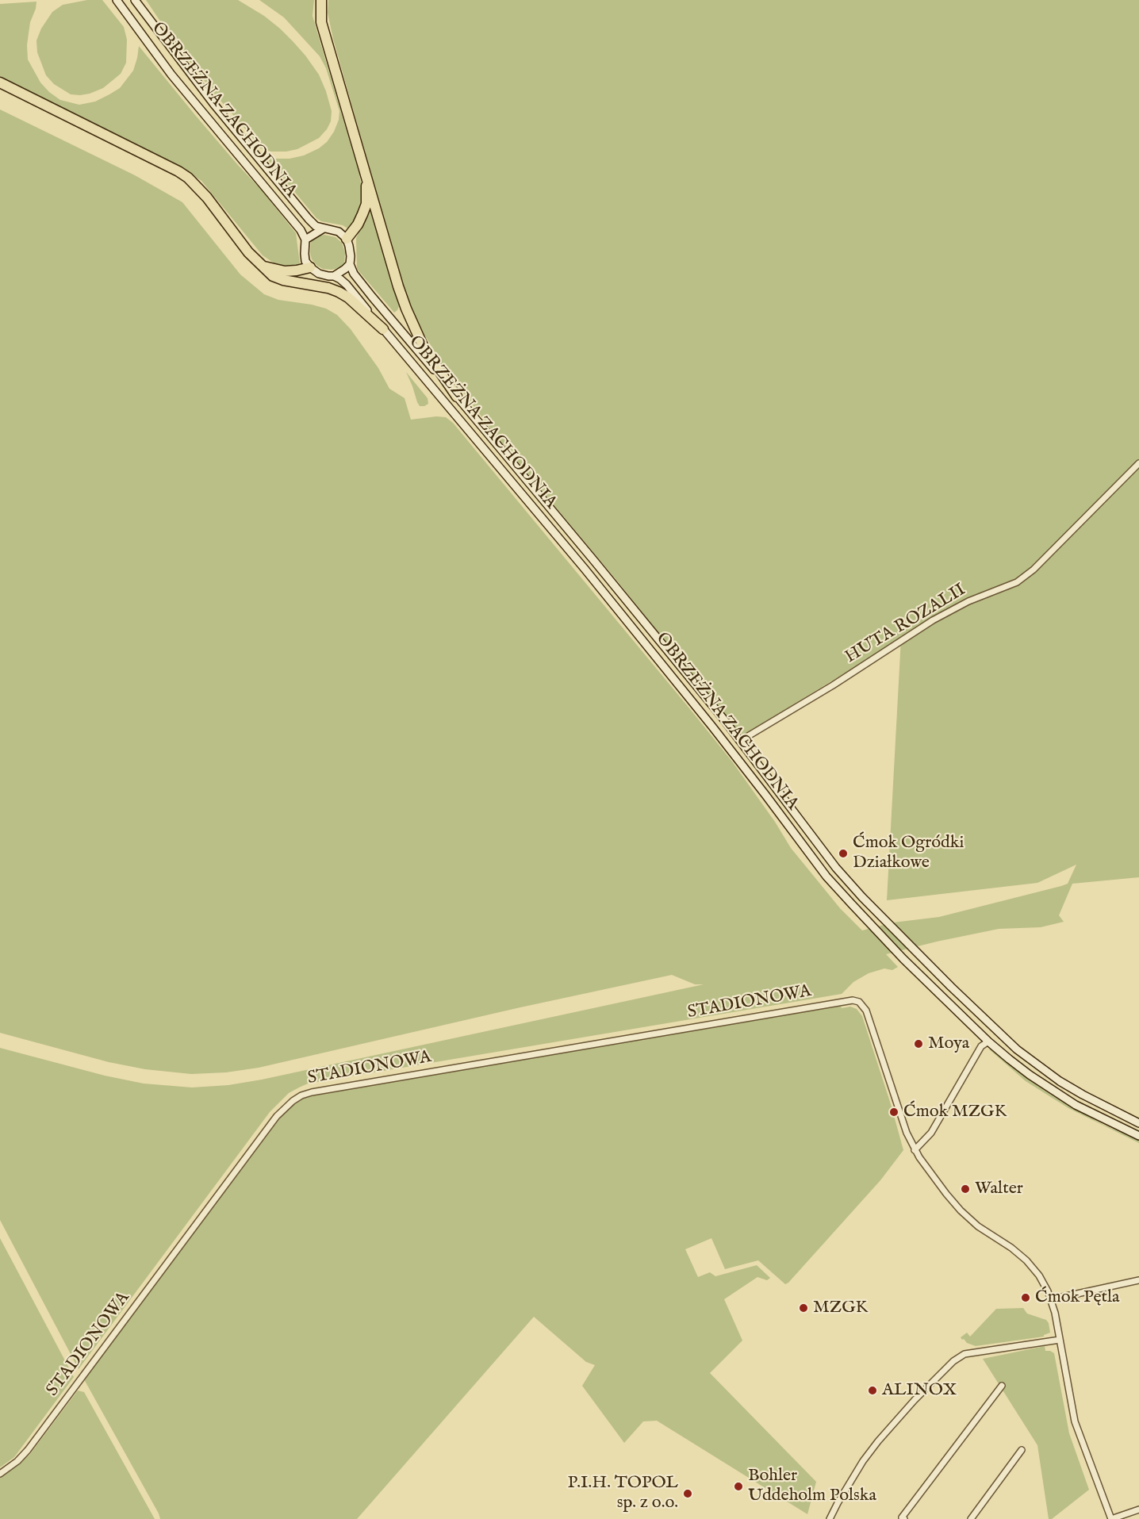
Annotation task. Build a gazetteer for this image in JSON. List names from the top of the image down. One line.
{"streets":{"street":["OBRZEŻNA ZACHODNIA","HUTA ROZALII","STADIONOWA"]},"crossings":[["OBRZEŻNA ZACHODNIA","HUTA ROZALII"]],"places":["Ćmok Ogródki Działkowe","Moya","Ćmok MZGK","Walter","Ćmok Pętla","MZGK","ALINOX","Bohler Uddeholm Polska","P.I.H. TOPOL sp. z o.o."]}
